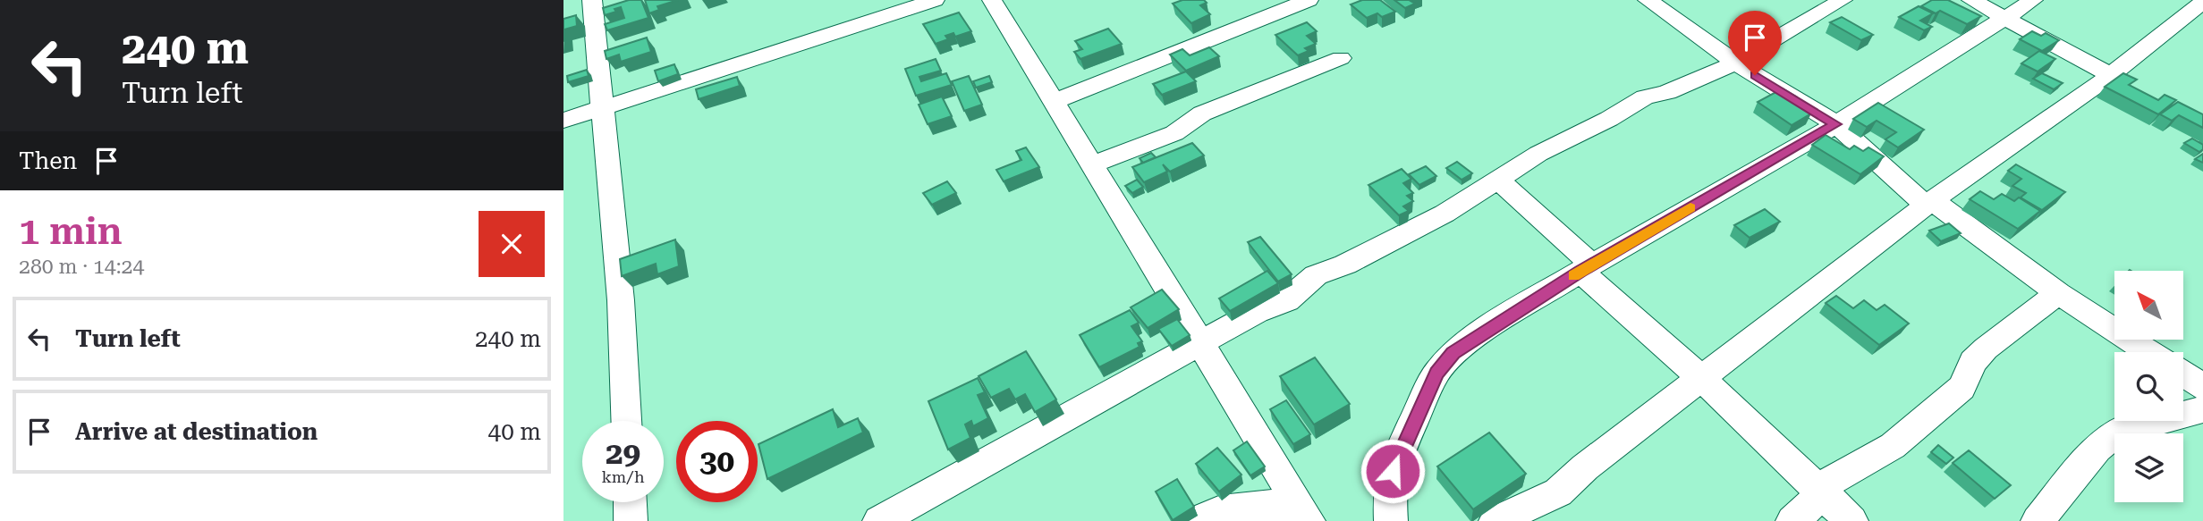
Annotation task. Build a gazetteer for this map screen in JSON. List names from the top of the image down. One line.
{"north":"top left","page":{"turn":["240 m","Turn left"],"then":"Then","heading":["1 min","280 m · 14:24"],"list":[{"name":"Turn left","value":"240 m"},{"name":"Arrive at destination","value":"40 m"}],"speed":"29 km/h","limit":"30"}}
